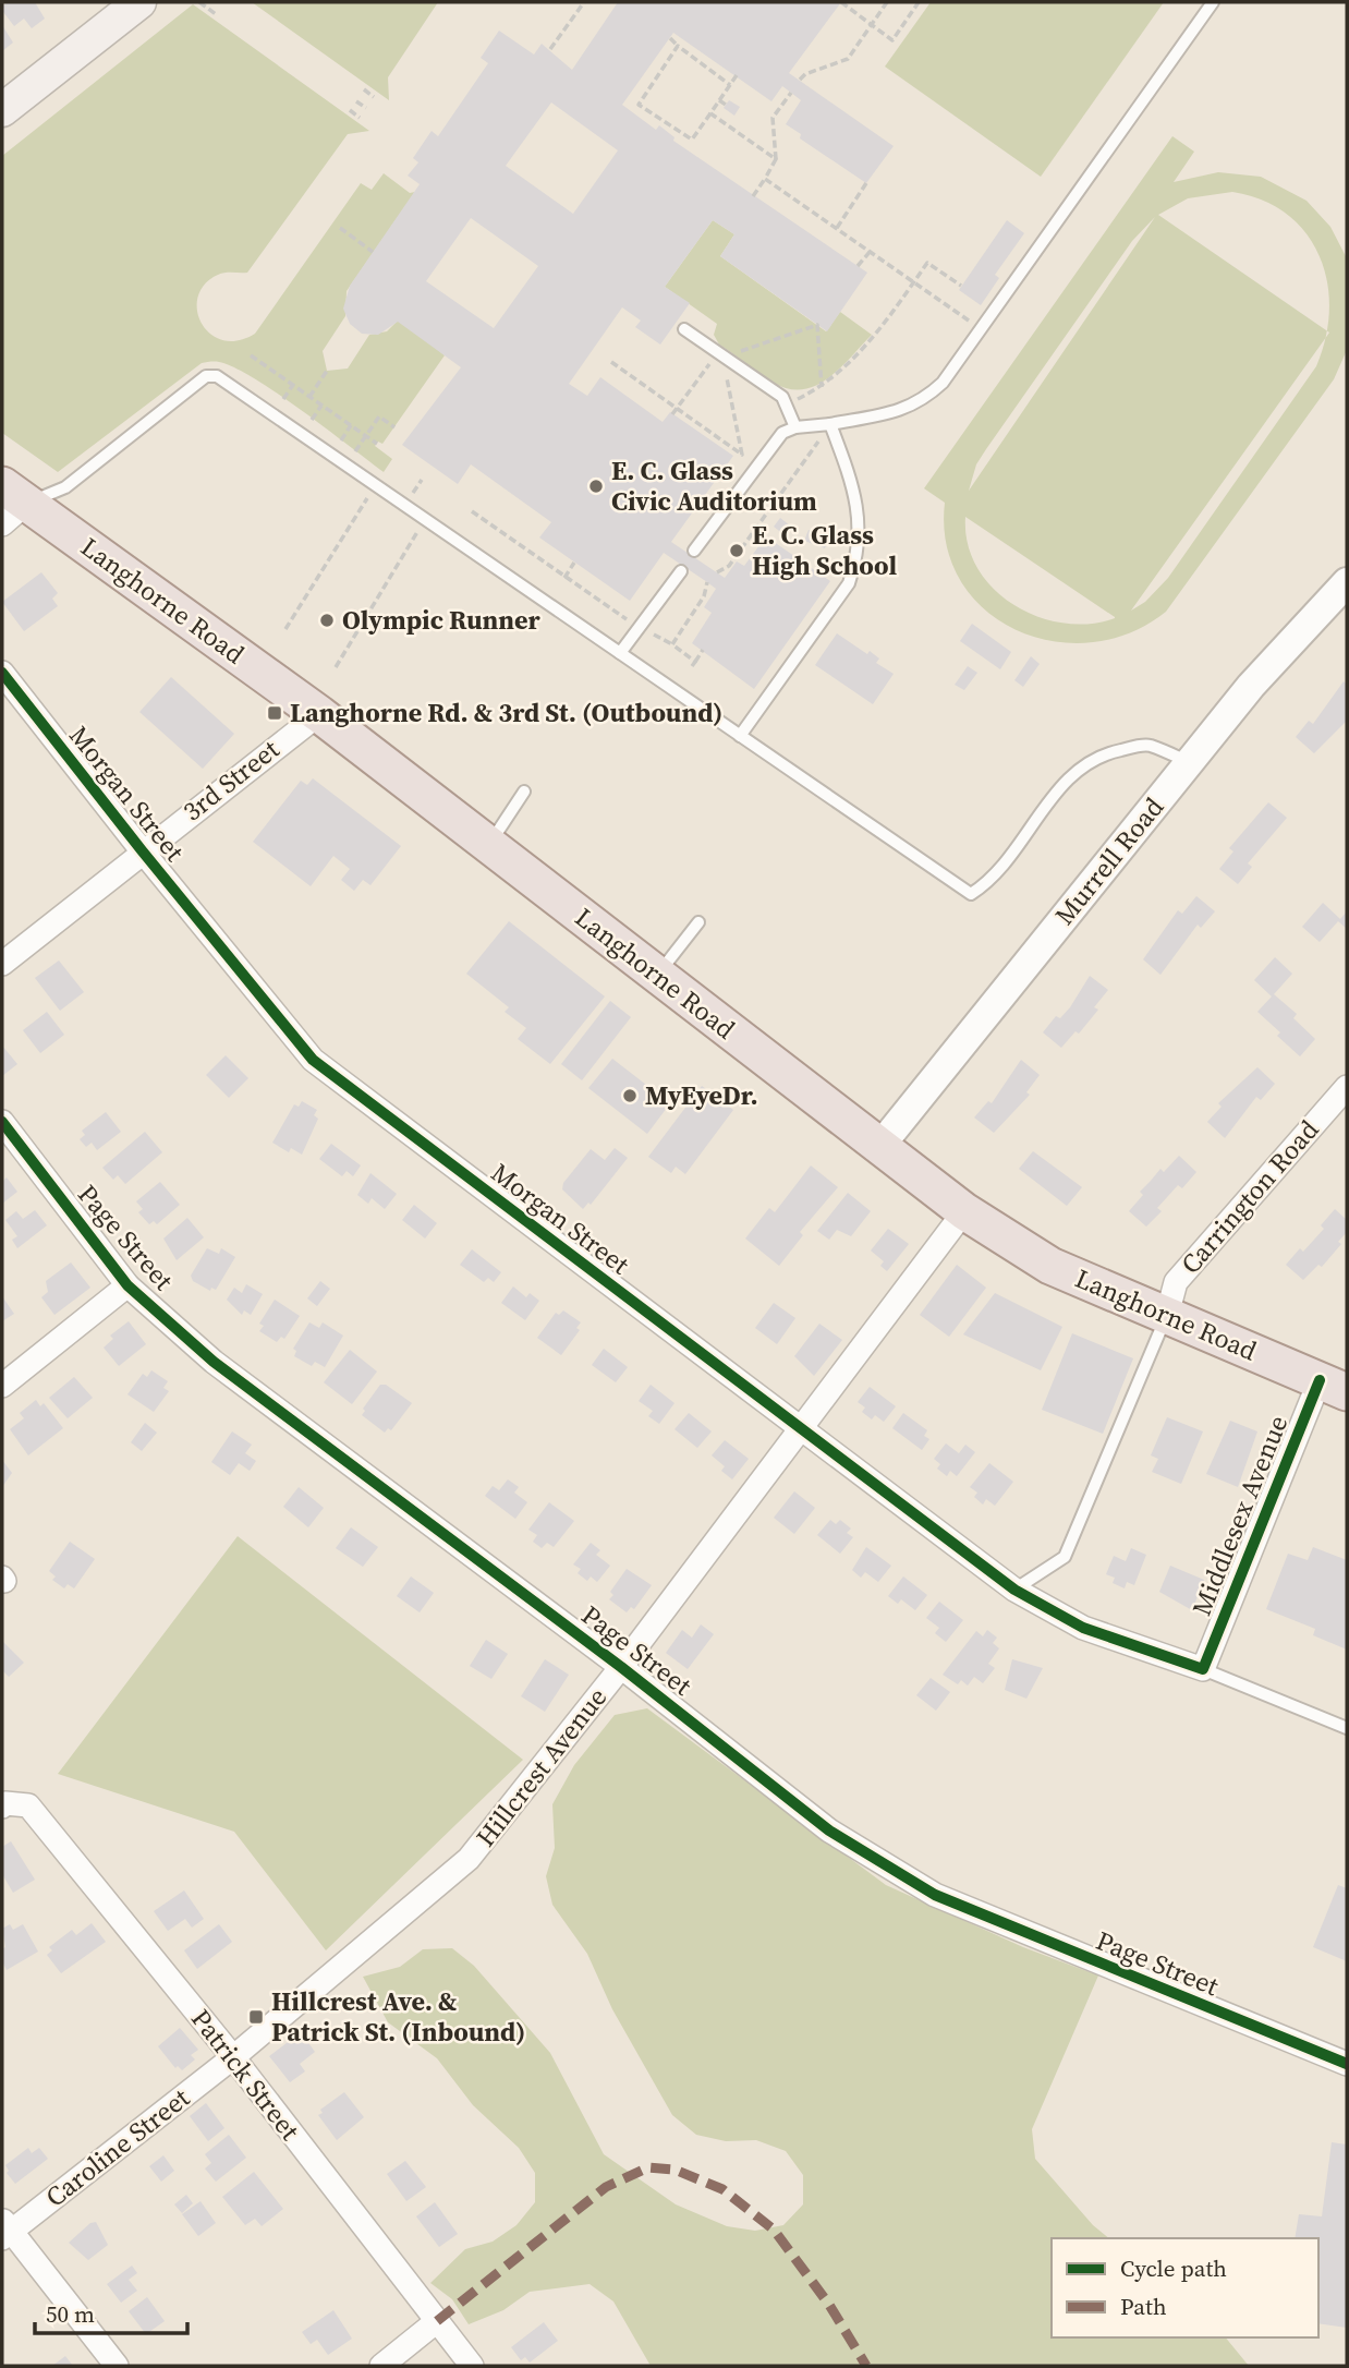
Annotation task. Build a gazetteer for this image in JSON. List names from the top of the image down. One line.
{"streets":{"main road":["Langhorne Road"],"street":["3rd Street","Morgan Street","Murrell Road","Carrington Road","Page Street","Middlesex Avenue","Hillcrest Avenue","Patrick Street","Caroline Street"]},"crossings":[["Langhorne Road","3rd Street"],["Langhorne Road","Murrell Road"],["Langhorne Road","Carrington Road"],["Langhorne Road","Middlesex Avenue"],["Langhorne Road","Hillcrest Avenue"],["3rd Street","Morgan Street"],["Morgan Street","Middlesex Avenue"],["Morgan Street","Hillcrest Avenue"],["Page Street","Hillcrest Avenue"],["Hillcrest Avenue","Patrick Street"],["Hillcrest Avenue","Caroline Street"],["Patrick Street","Caroline Street"]],"places":{"other":["E. C. Glass Civic Auditorium","E. C. Glass High School","Olympic Runner","MyEyeDr."],"transit":["Langhorne Rd. & 3rd St. (Outbound)","Hillcrest Ave. & Patrick St. (Inbound)"]},"legend":["Cycle path","Path"],"scale_bar":"50 m"}
